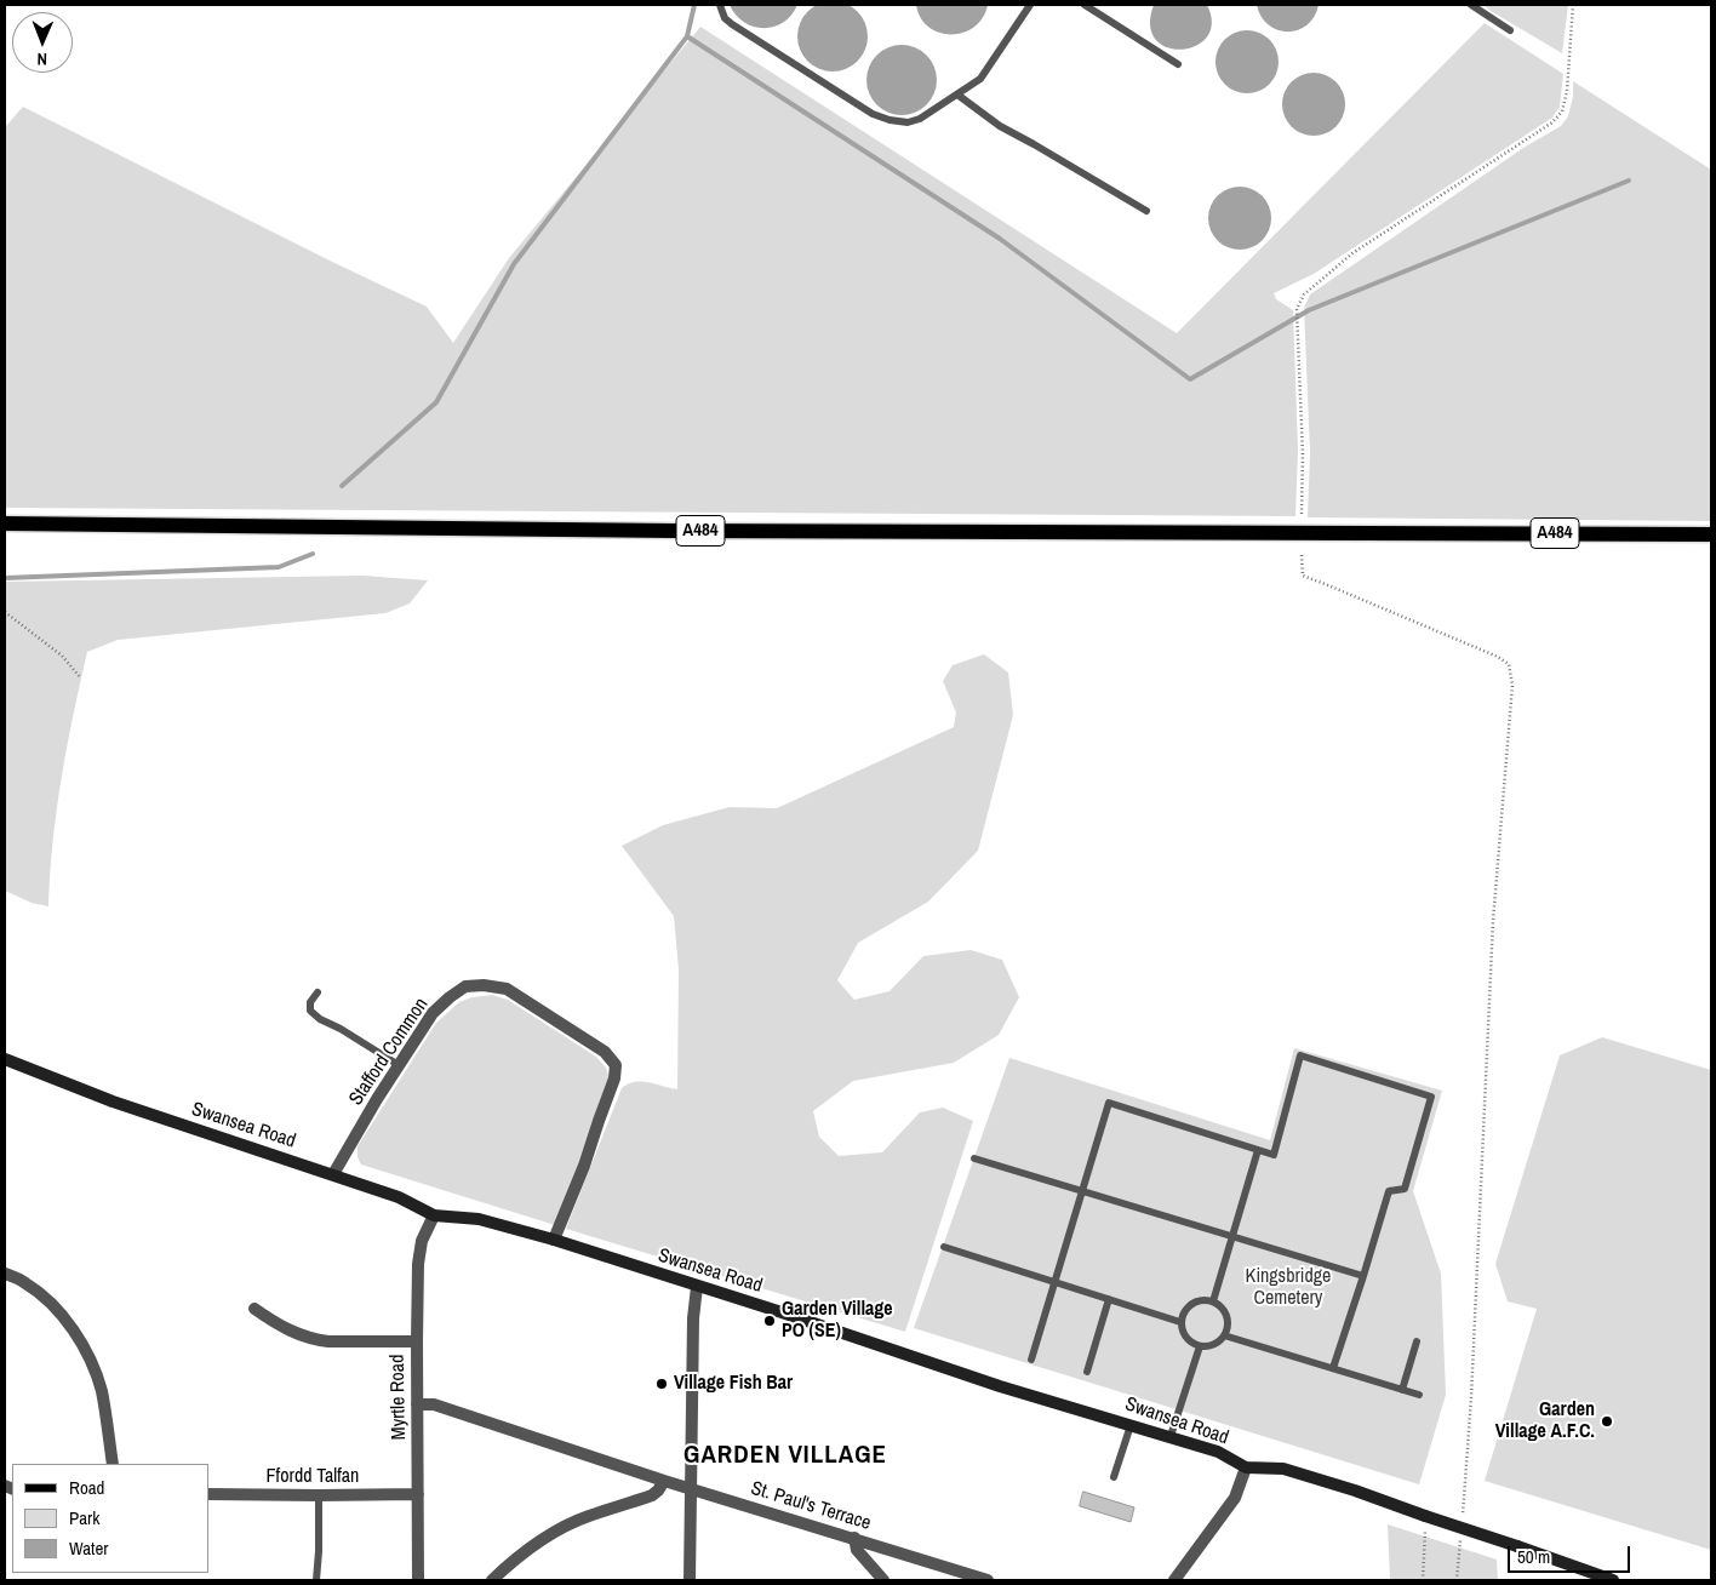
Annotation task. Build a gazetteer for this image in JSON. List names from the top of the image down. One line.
{"streets":{"main road":["A484","Swansea Road"],"street":["Stafford Common","Myrtle Road","Ffordd Talfan","St. Paul's Terrace"]},"crossings":[["Stafford Common","Swansea Road"],["Swansea Road","Myrtle Road"],["Myrtle Road","Ffordd Talfan"],["Myrtle Road","St. Paul's Terrace"]],"districts":["GARDEN VILLAGE"],"parks":["Kingsbridge Cemetery"],"places":["Garden Village PO (SE)","Village Fish Bar","Garden Village A.F.C."],"legend":["Road","Park","Water"],"scale_bar":"50 m","north":"bottom"}
